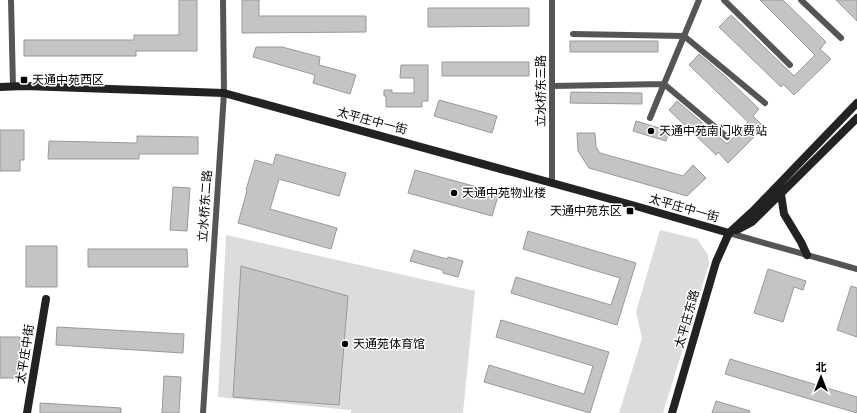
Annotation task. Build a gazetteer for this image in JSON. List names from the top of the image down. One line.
{"streets":{"street":["立水桥东三路","太平庄中一街","立水桥东二路","太平庄东路","太平庄中街"]},"crossings":[["立水桥东三路","太平庄中一街"],["太平庄中一街","立水桥东二路"],["太平庄中一街","太平庄东路"]],"places":{"transit":["天通中苑西区","天通中苑东区"],"other":["天通中苑南门收费站","天通中苑物业楼","天通苑体育馆"]},"north":"top"}
